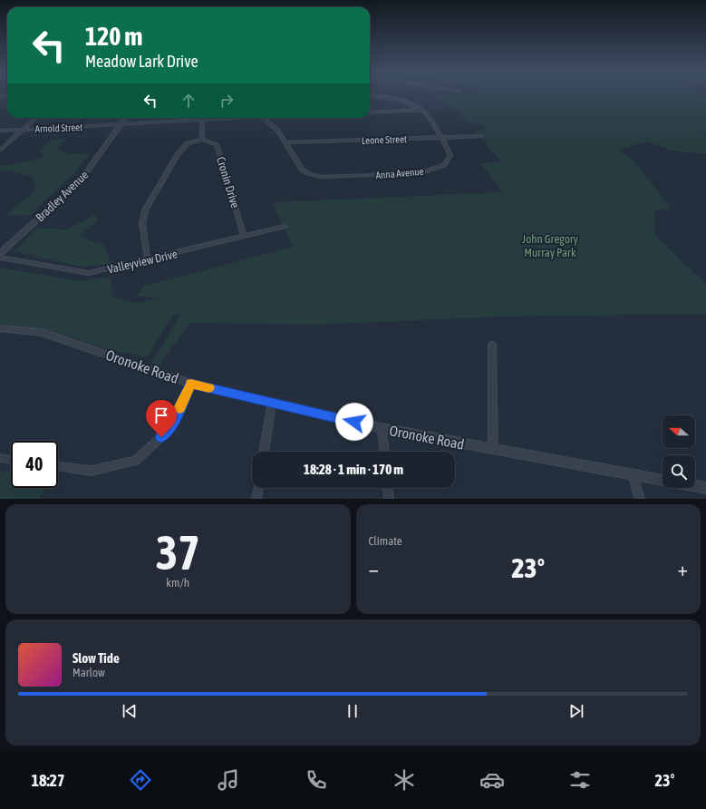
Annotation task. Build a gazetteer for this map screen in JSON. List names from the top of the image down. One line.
{"streets":{"street":["Arnold Street","Leone Street","Anna Avenue","Cronin Drive","Bradley Avenue","Valleyview Drive","Oronoke Road"]},"crossings":[["Arnold Street","Bradley Avenue"],["Leone Street","Anna Avenue"],["Cronin Drive","Valleyview Drive"]],"parks":["John Gregory Murray Park"],"north":"left","page":{"turn":["120 m","Meadow Lark Drive"],"limit":"40","trip":"18:28 · 1 min · 170 m","tile":[["37","km/h"],"Climate"],"heat":["−","23°","+"],"song":["Slow Tide","Marlow"],"tabs":["18:27","23°"]}}
